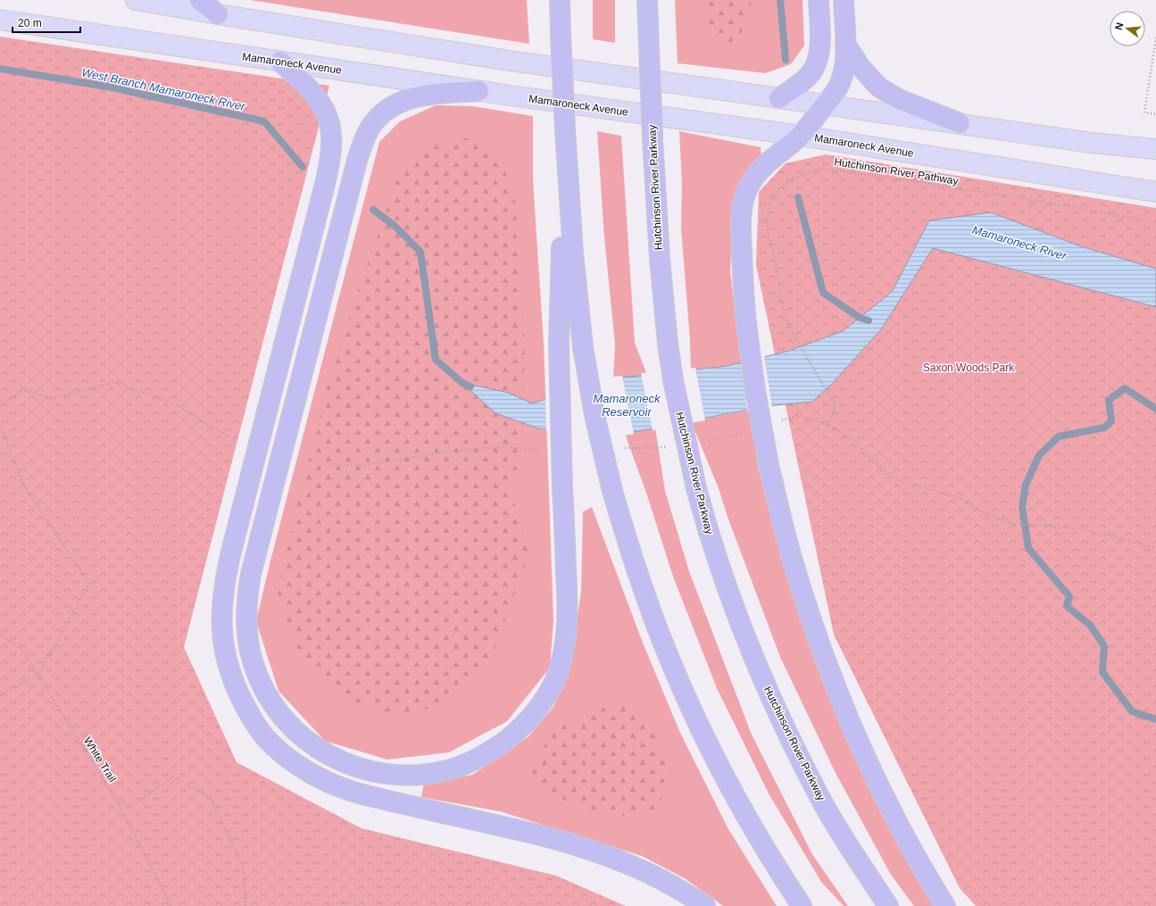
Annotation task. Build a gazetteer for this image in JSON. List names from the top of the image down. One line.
{"streets":{"highway":["Hutchinson River Parkway"],"main road":["Mamaroneck Avenue"],"path":["Hutchinson River Pathway","White Trail"]},"water":["West Branch Mamaroneck River","Mamaroneck River","Mamaroneck Reservoir"],"parks":["Saxon Woods Park"],"scale_bar":"20 m","north":"left"}
